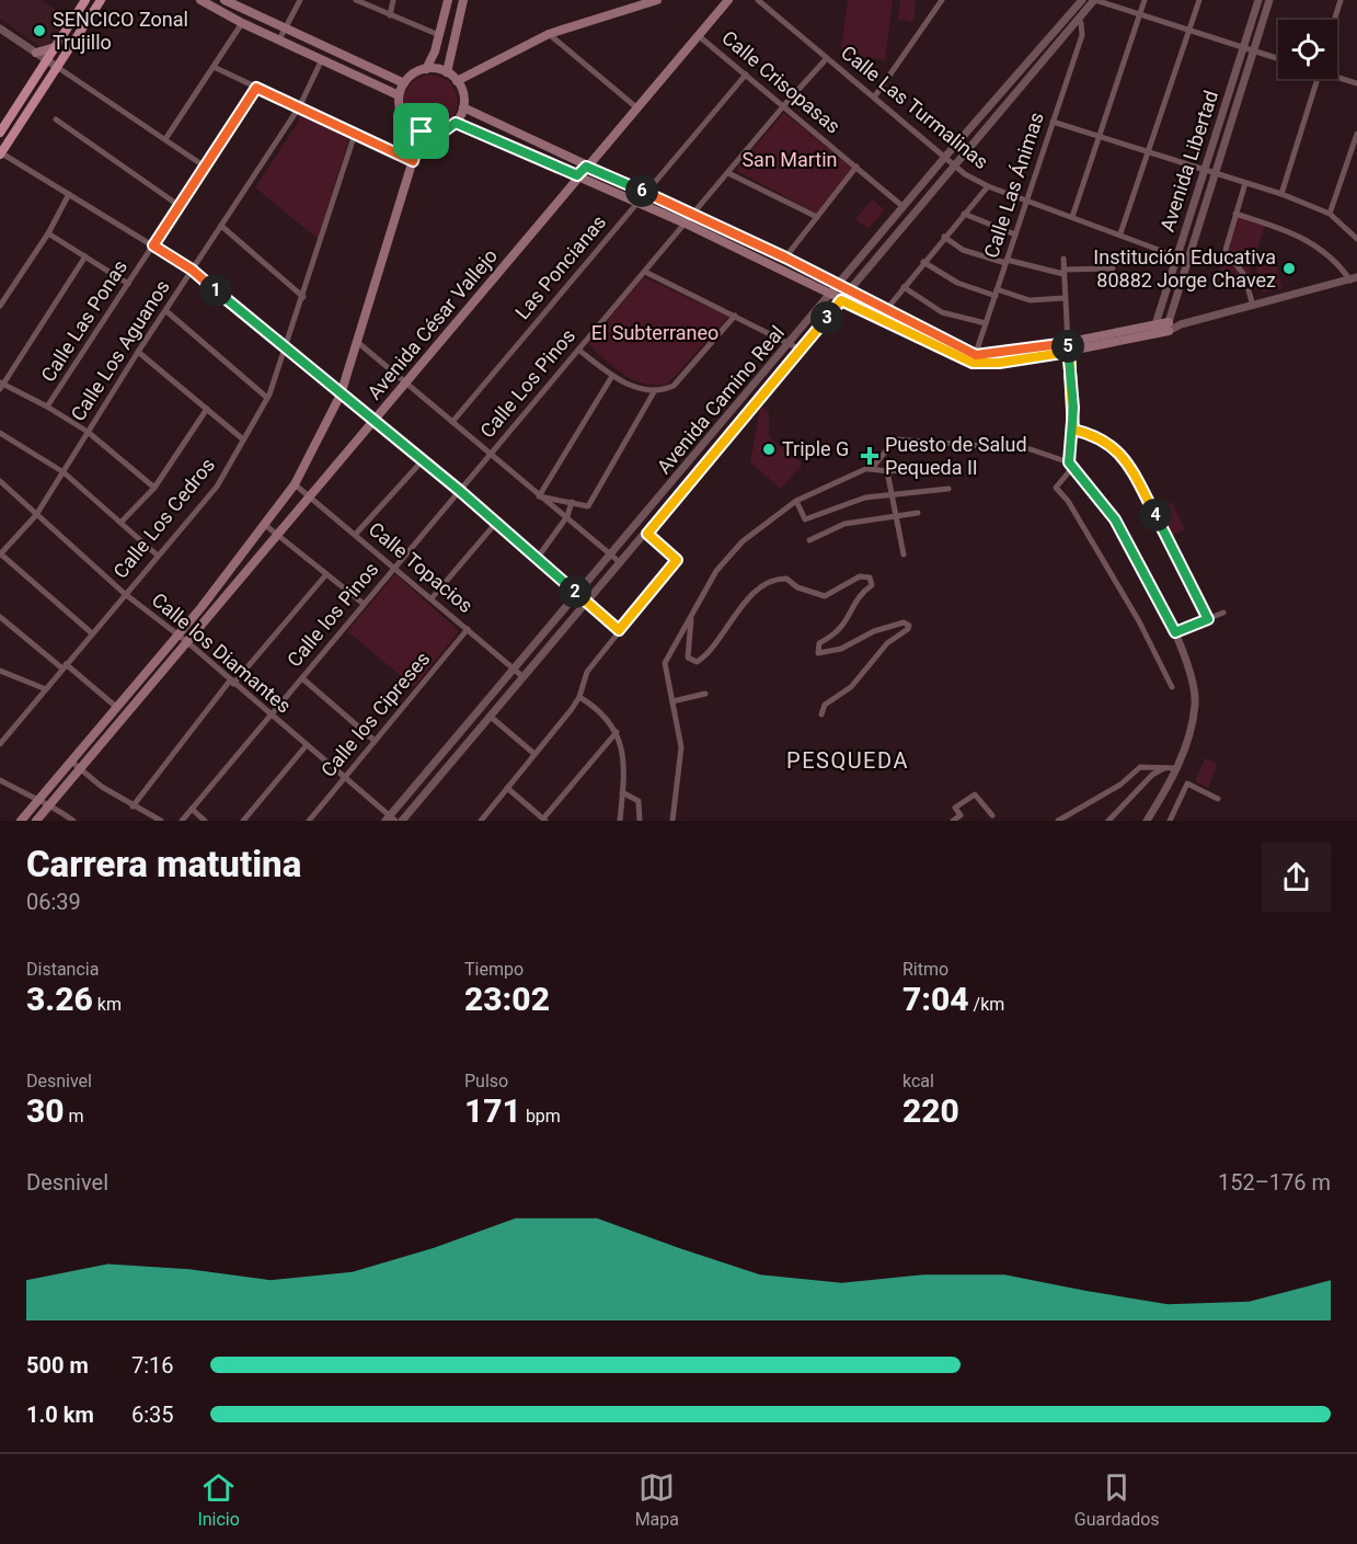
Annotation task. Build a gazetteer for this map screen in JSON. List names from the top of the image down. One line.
{"streets":{"main road":["Avenida César Vallejo"],"street":["Calle Crisopasas","Calle Las Turmalinas","Avenida Libertad","Calle Las Ánimas","Las Poncianas","Calle Las Ponas","Calle Los Aguanos","Calle Los Pinos","Avenida Camino Real","Calle Los Cedros","Calle Topacios","Calle los Pinos","Calle los Diamantes","Calle los Cipreses"]},"crossings":[["Calle Crisopasas","Las Poncianas"],["Calle Crisopasas","Avenida César Vallejo"],["Calle Crisopasas","Calle Los Pinos"],["Calle Crisopasas","Avenida Camino Real"],["Calle Las Turmalinas","Avenida Libertad"],["Calle Las Turmalinas","Calle Las Ánimas"],["Calle Las Turmalinas","Calle Los Pinos"],["Calle Las Turmalinas","Avenida Camino Real"],["Calle Las Ánimas","Avenida Camino Real"],["Avenida César Vallejo","Calle Topacios"],["Avenida César Vallejo","Calle los Diamantes"],["Calle Los Aguanos","Calle los Diamantes"],["Calle Los Pinos","Calle los Pinos"],["Avenida Camino Real","Calle Topacios"],["Avenida Camino Real","Calle los Diamantes"],["Calle Los Cedros","Calle los Diamantes"],["Calle Topacios","Calle los Pinos"],["Calle Topacios","Calle los Cipreses"],["Calle los Pinos","Calle los Diamantes"],["Calle los Diamantes","Calle los Cipreses"]],"districts":["PESQUEDA"],"parks":["San Martin","El Subterraneo"],"places":{"other":["SENCICO Zonal Trujillo","Institución Educativa 80882 Jorge Chavez","Triple G"],"health":["Puesto de Salud Pequeda II"]},"page":{"pins":["6","1","3","5","4","2"],"heading":["Carrera matutina","06:39"],"stats":[["Distancia","3.26 km"],["Tiempo","23:02"],["Ritmo","7:04 /km"],["Desnivel","30 m"],["Pulso","171 bpm"],["kcal","220"]],"chart":["Desnivel","152–176 m"],"list":[{"name":"500 m","note":"7:16"},{"name":"1.0 km","note":"6:35"}],"tabs":["Inicio","Mapa","Guardados"]}}
